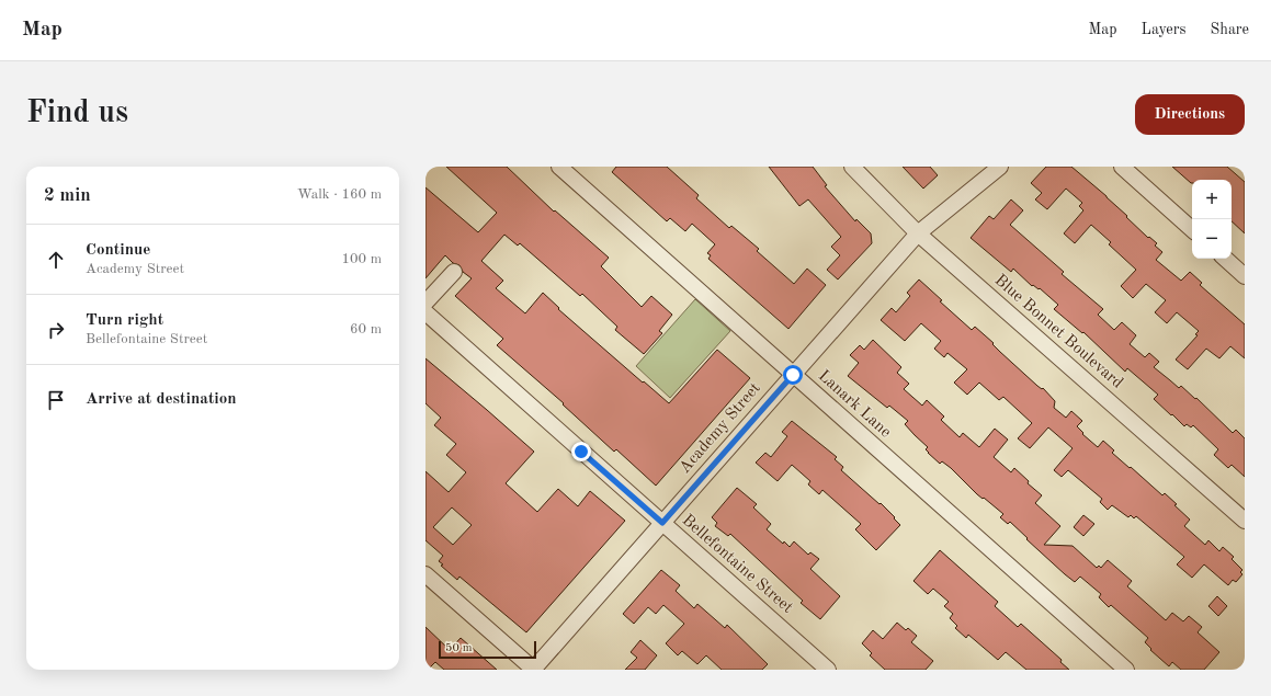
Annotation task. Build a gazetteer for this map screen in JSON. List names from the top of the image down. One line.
{"streets":{"street":["Blue Bonnet Boulevard","Lanark Lane","Academy Street","Bellefontaine Street"]},"crossings":[["Blue Bonnet Boulevard","Academy Street"],["Lanark Lane","Academy Street"],["Academy Street","Bellefontaine Street"]],"scale_bar":"50 m","page":{"header":"Map","nav":["Map","Layers","Share"],"buttons":"Directions","title":"Find us","heading":["2 min","Walk · 160 m"],"map_buttons":["+","−"],"list":[["Continue","Academy Street","100 m"],["Turn right","Bellefontaine Street","60 m"],"Arrive at destination"],"scale":"50 m"}}
